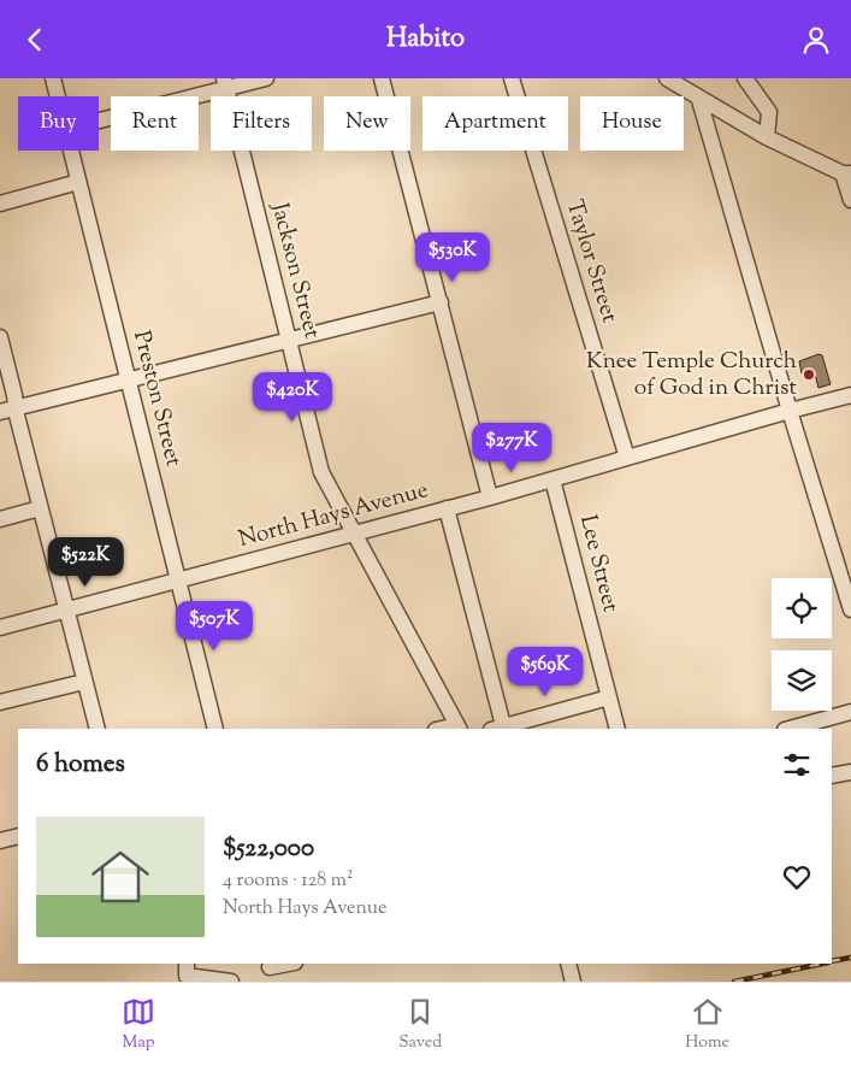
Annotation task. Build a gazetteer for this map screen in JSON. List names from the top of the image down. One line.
{"streets":{"street":["Taylor Street","Jackson Street","Preston Street","North Hays Avenue","Lee Street"]},"crossings":[["Taylor Street","North Hays Avenue"],["Jackson Street","North Hays Avenue"],["Preston Street","North Hays Avenue"],["North Hays Avenue","Lee Street"]],"places":["Knee Temple Church of God in Christ"],"page":{"header":"Habito","chip":["Buy","Rent","Filters","New","Apartment","House"],"price":["$530K","$420K","$277K","$522K","$507K","$569K"],"heading":"6 homes","list":[{"name":"$522,000","note":"4 rooms · 128 m² · North Hays Avenue"}],"tabs":["Map","Saved","Home"]}}
